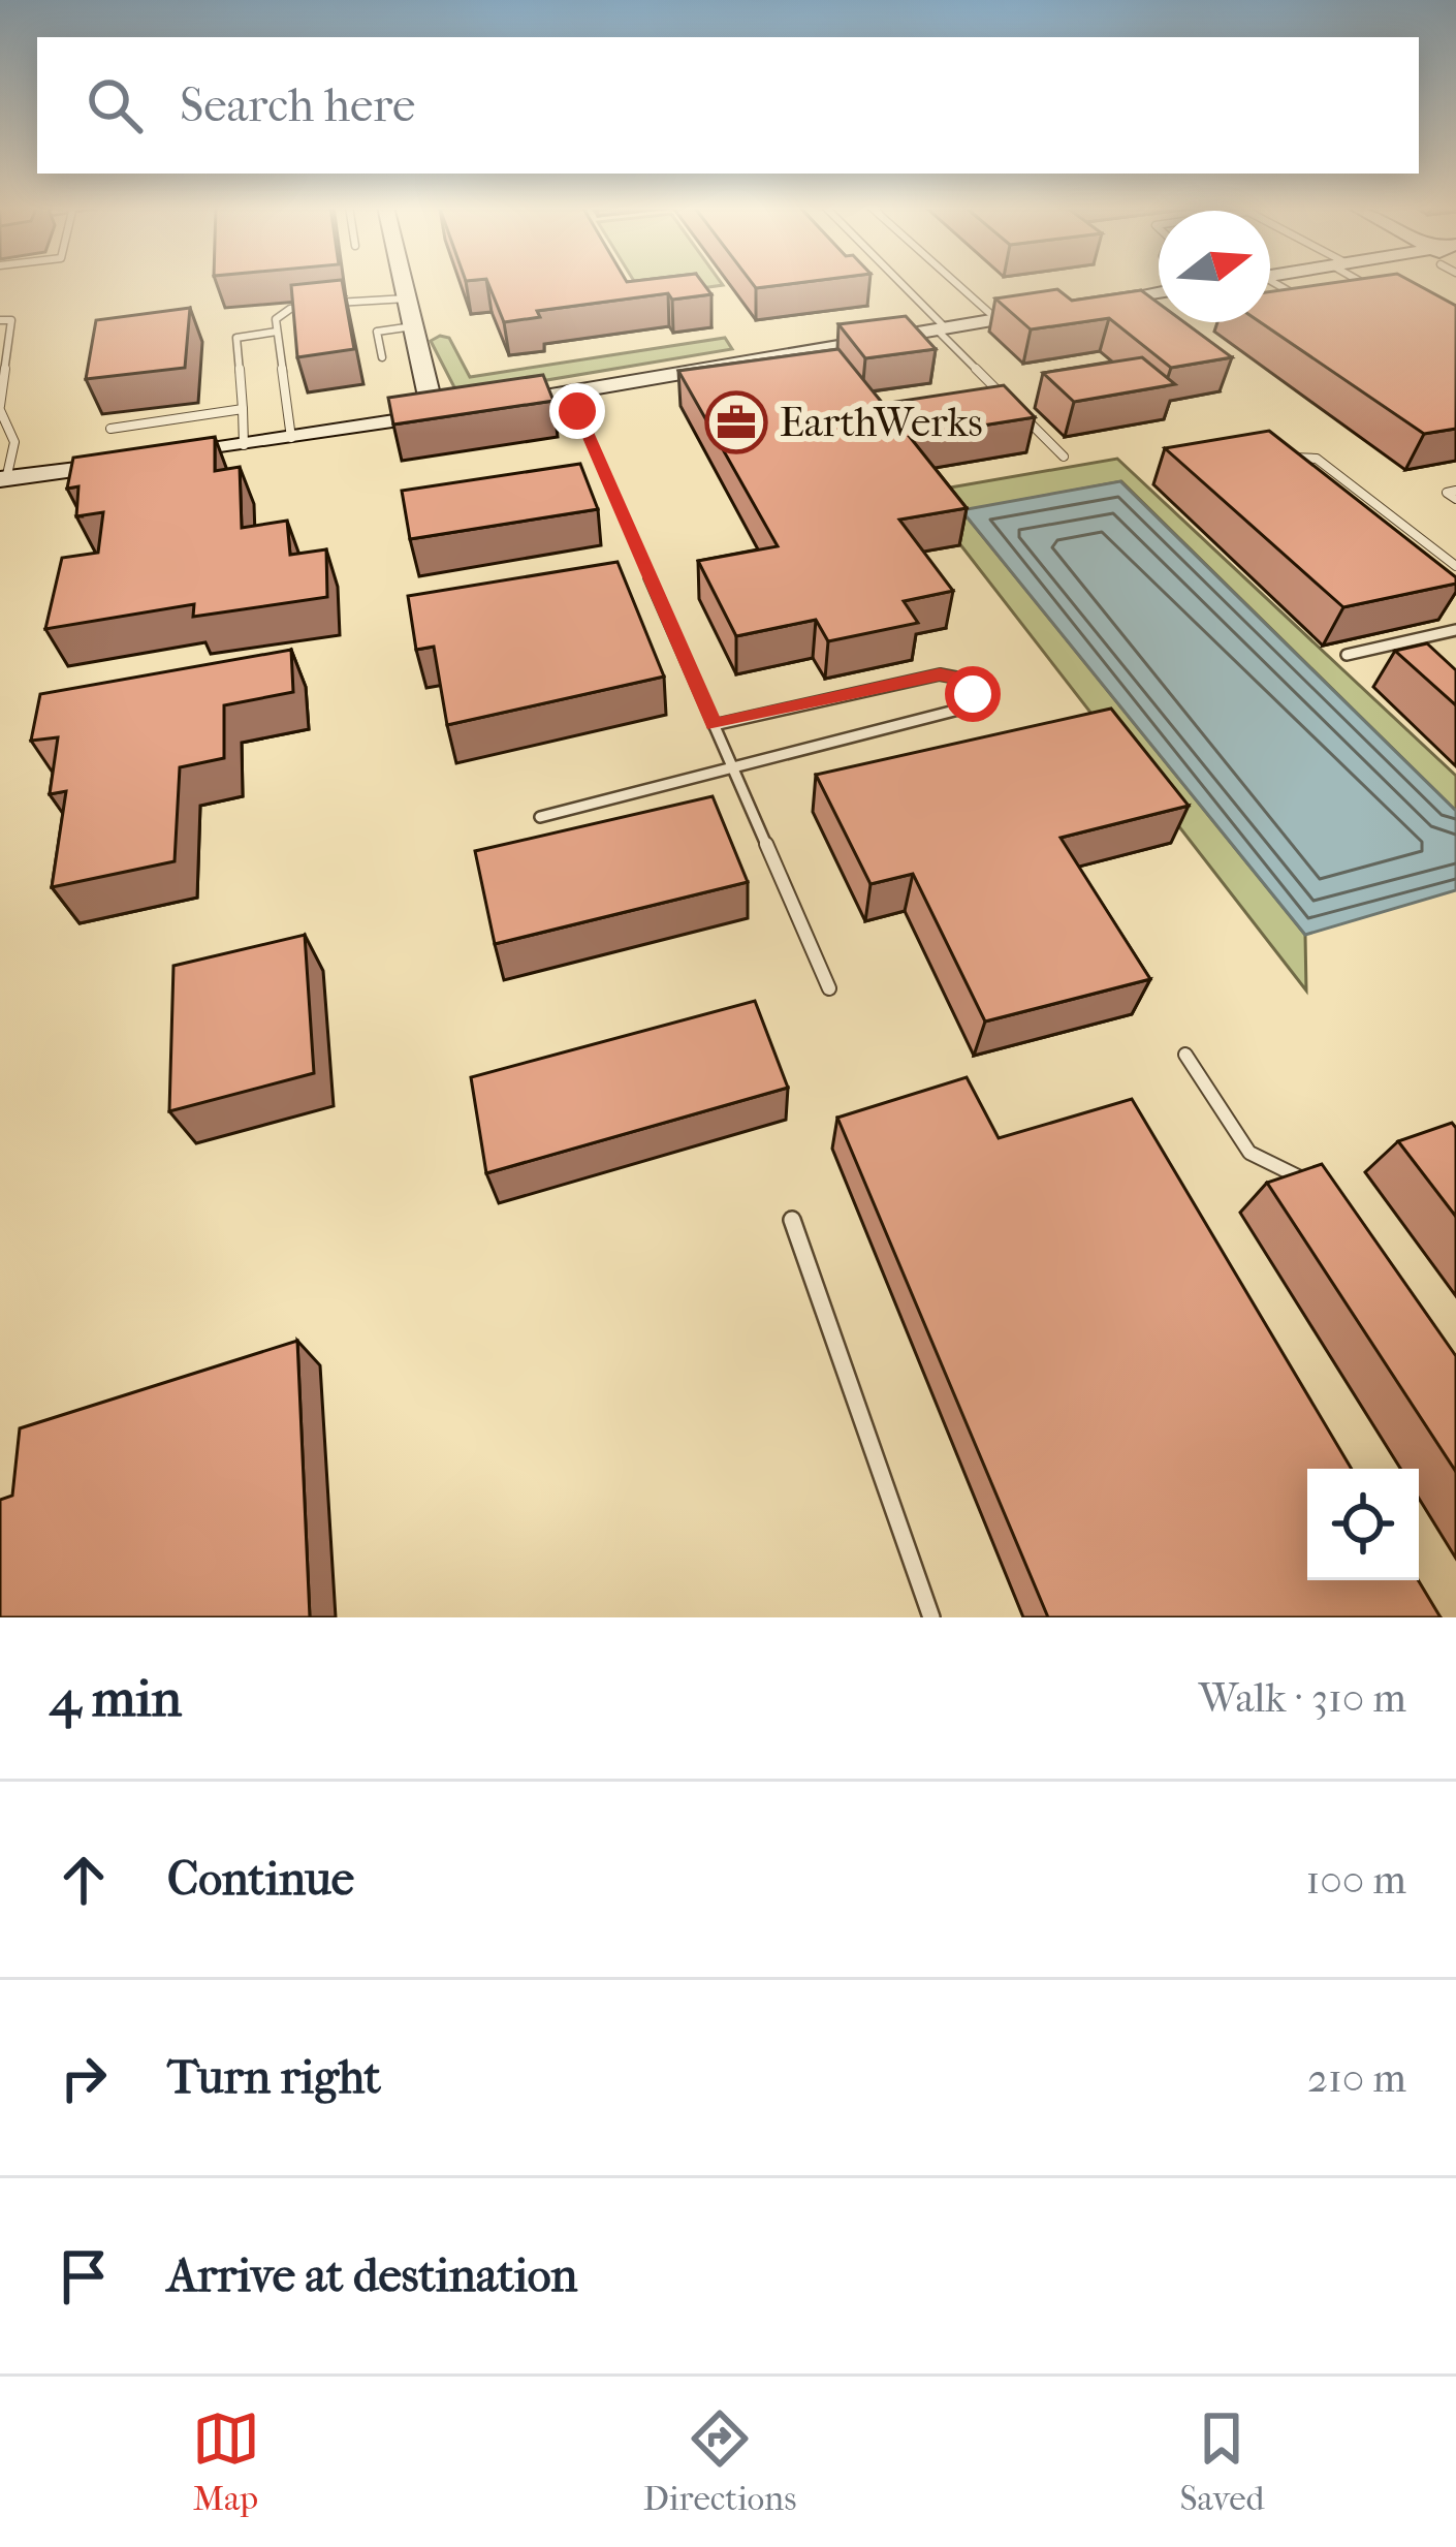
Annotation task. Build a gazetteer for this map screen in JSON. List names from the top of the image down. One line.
{"places":{"office":["EarthWerks"]},"north":"right","page":{"search":"Search here","heading":["4 min","Walk · 310 m"],"list":[["Continue","100 m"],["Turn right","210 m"],"Arrive at destination"],"nav":["Map","Directions","Saved"]}}
